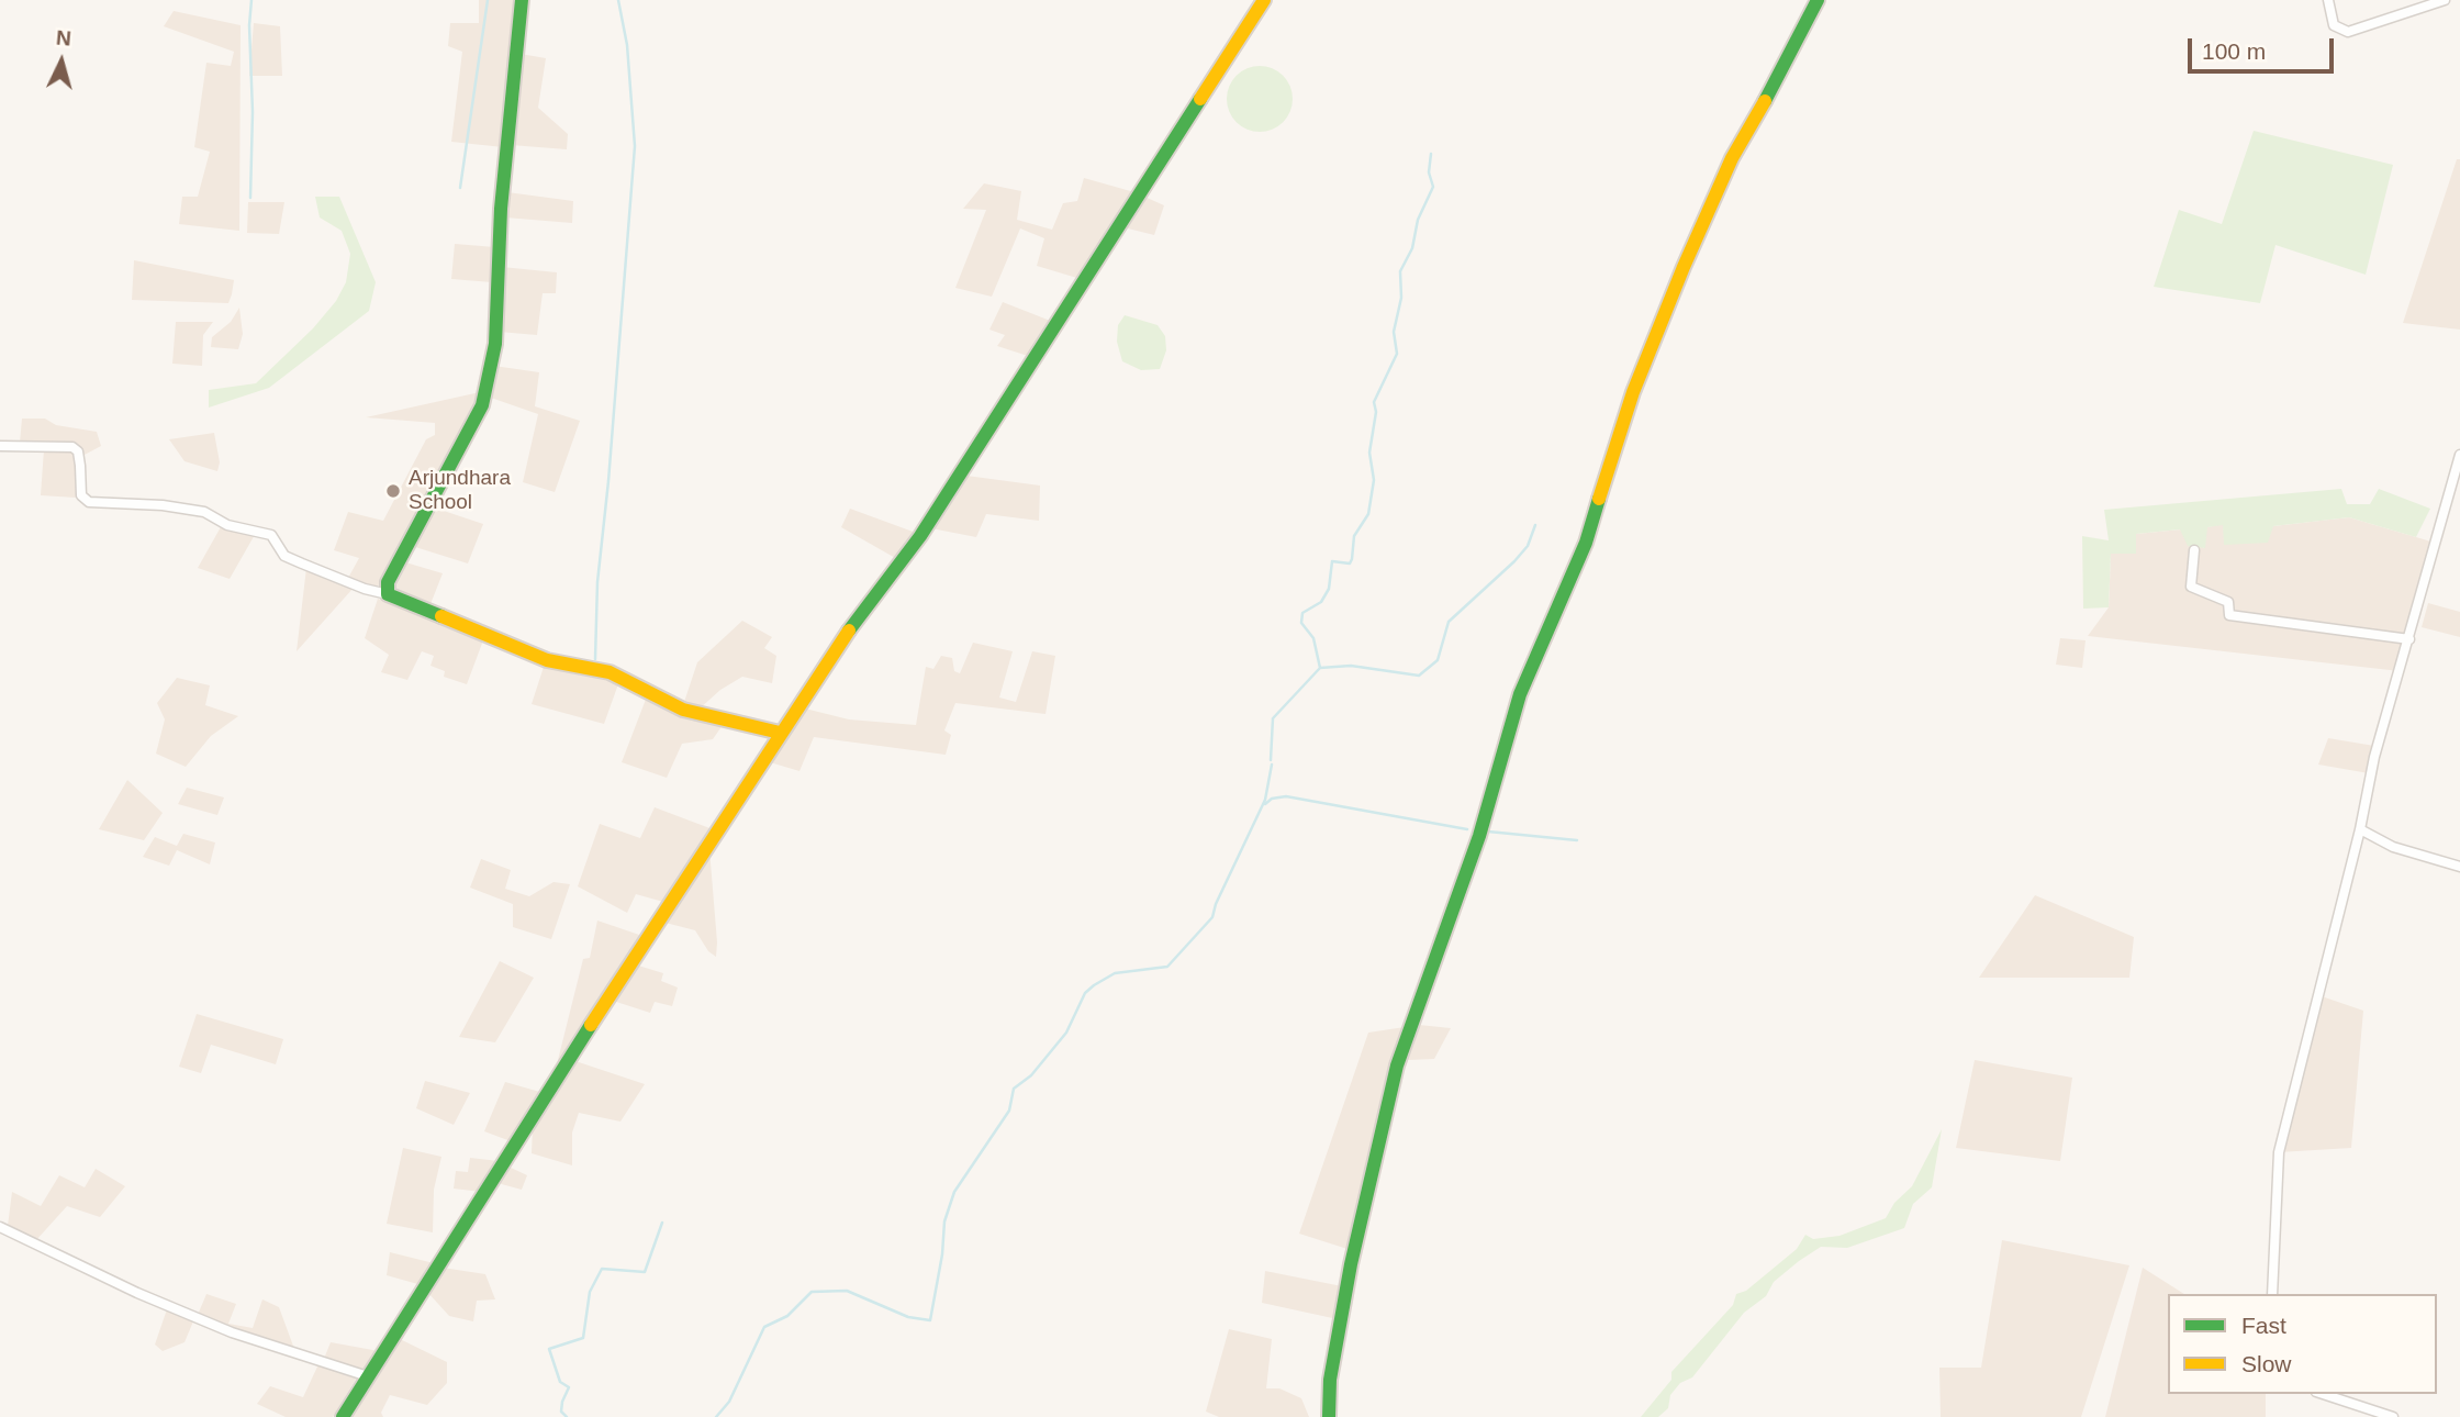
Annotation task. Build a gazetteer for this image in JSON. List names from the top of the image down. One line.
{"places":["Arjundhara School"],"legend":["Fast","Slow"],"scale_bar":"100 m","north":"top"}
